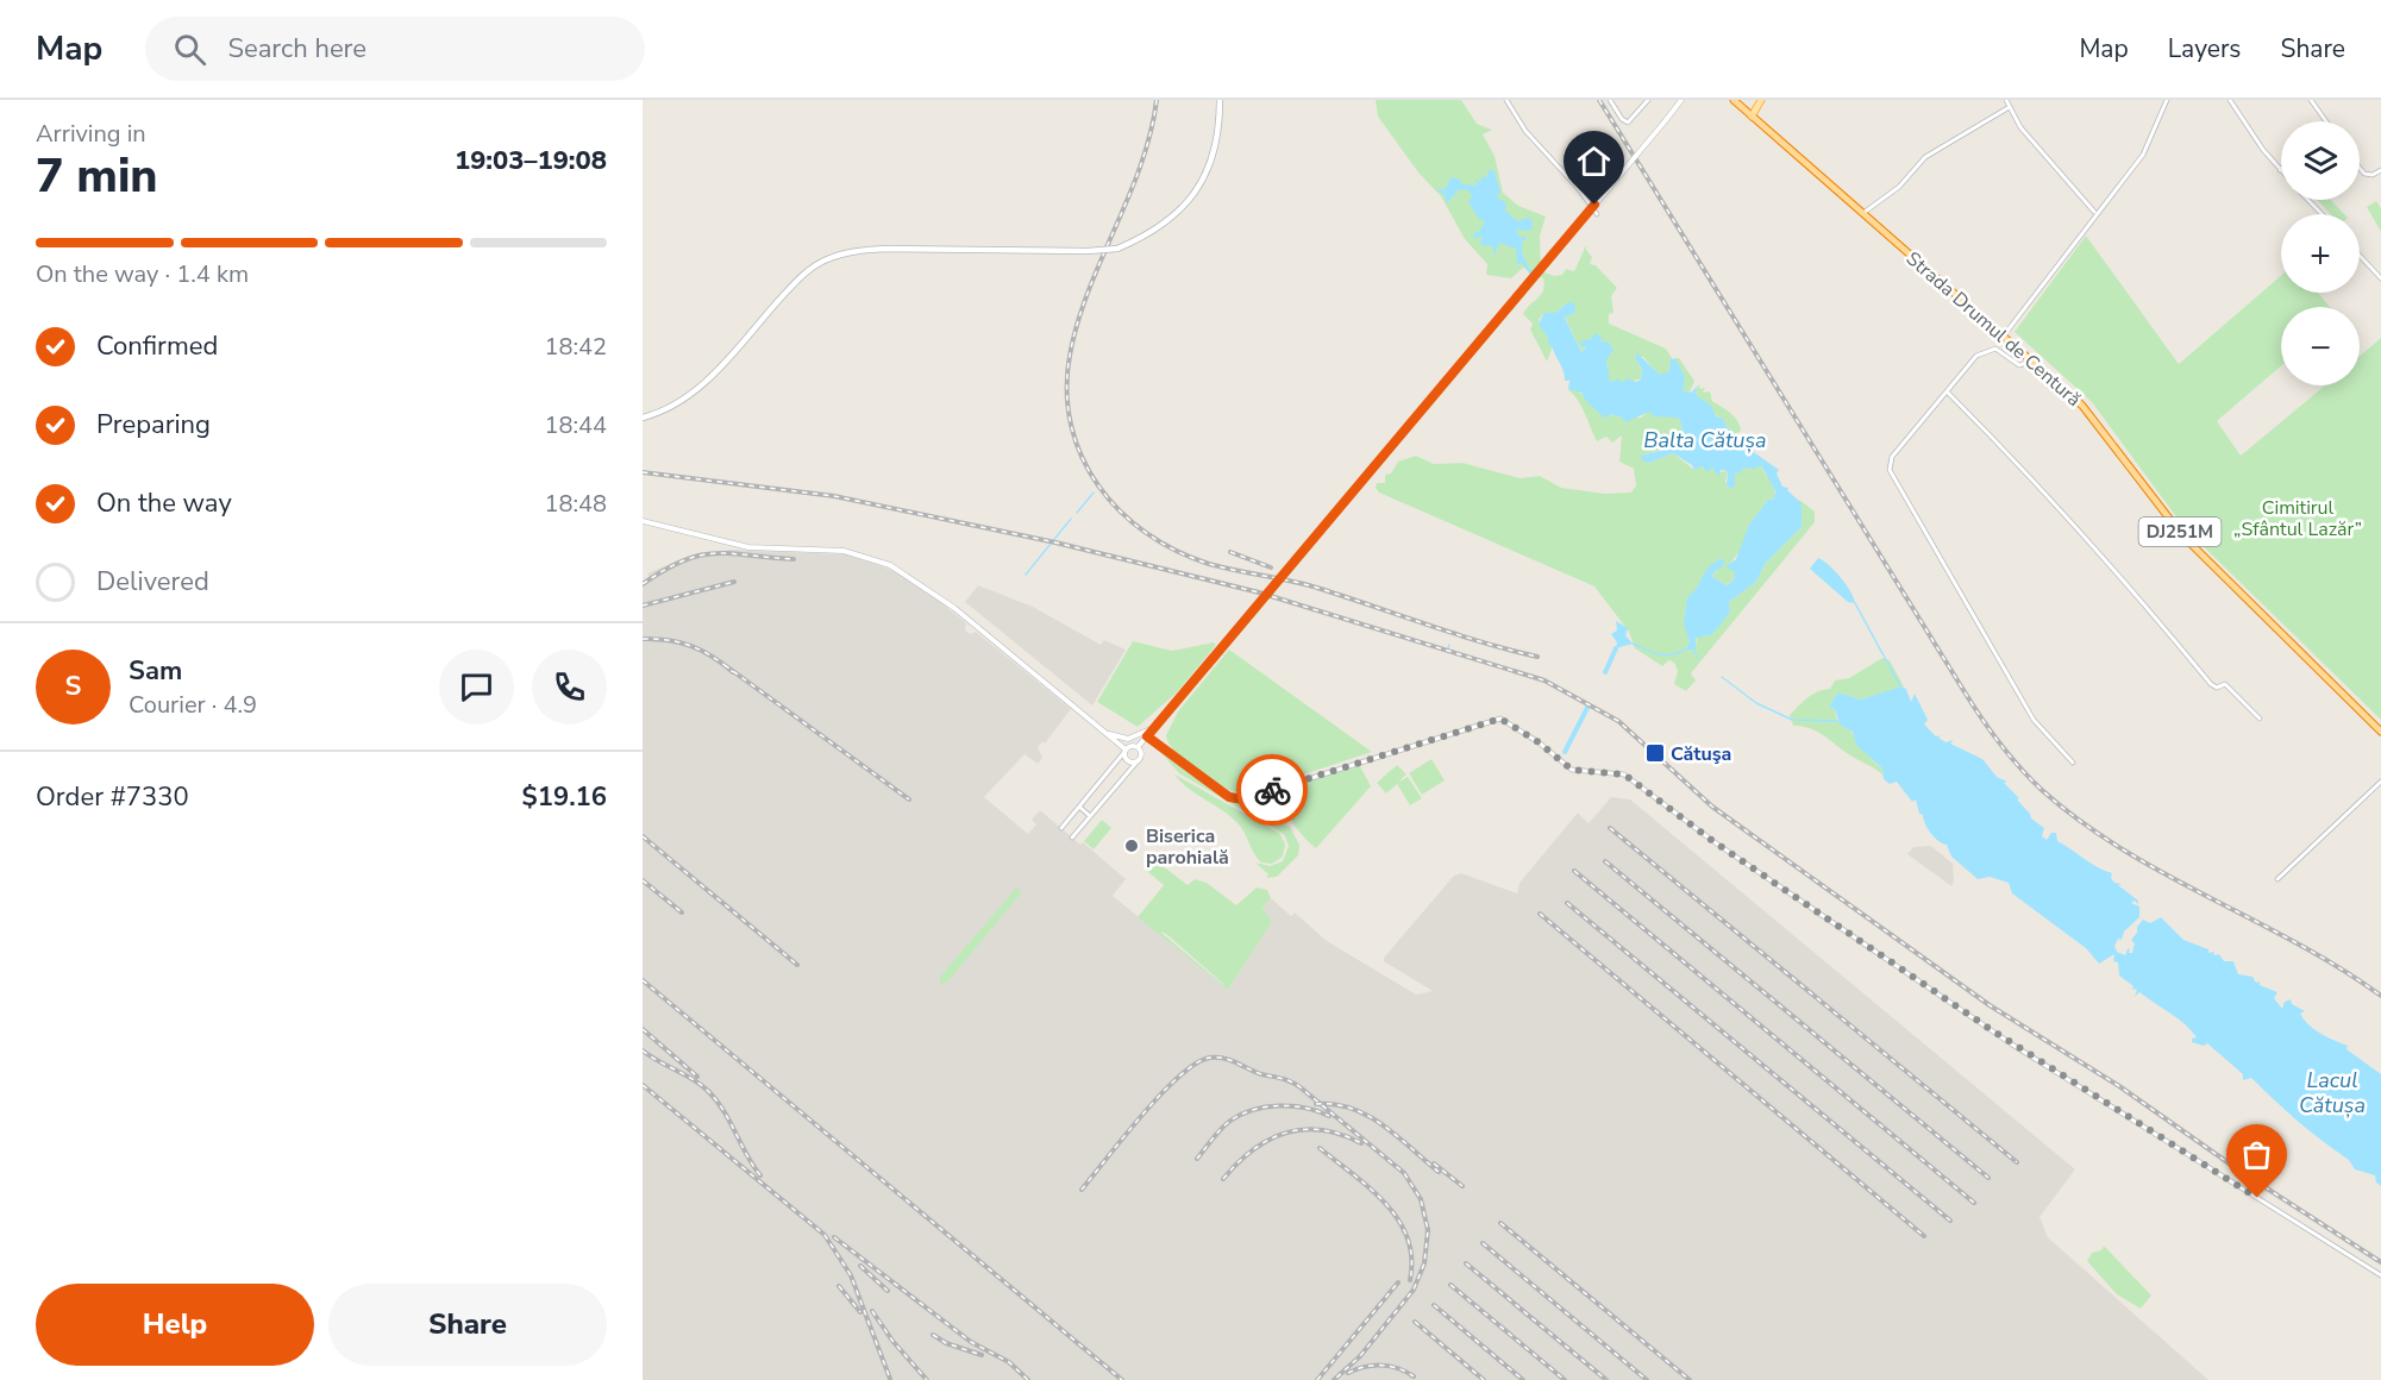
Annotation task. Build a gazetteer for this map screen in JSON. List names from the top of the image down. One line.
{"streets":{"highway":["Strada Drumul de Centură","DJ251M"]},"water":["Balta Cătușa","Lacul Cătușa"],"parks":["Cimitirul „Sfântul Lazăr”"],"places":{"transit":["Cătuşa"],"other":["Biserica parohială"]},"page":{"header":"Map","search":"Search here","nav":["Map","Layers","Share"],"heading":["7 min","Arriving in","19:03–19:08"],"panel":["Sam","Courier · 4.9","Order #7330","$19.16"],"map_buttons":["+","−"],"bar":"On the way · 1.4 km","list":[["Confirmed","18:42"],["Preparing","18:44"],["On the way","18:48"],"Delivered"],"round":"S","buttons":["Help","Share"]}}
